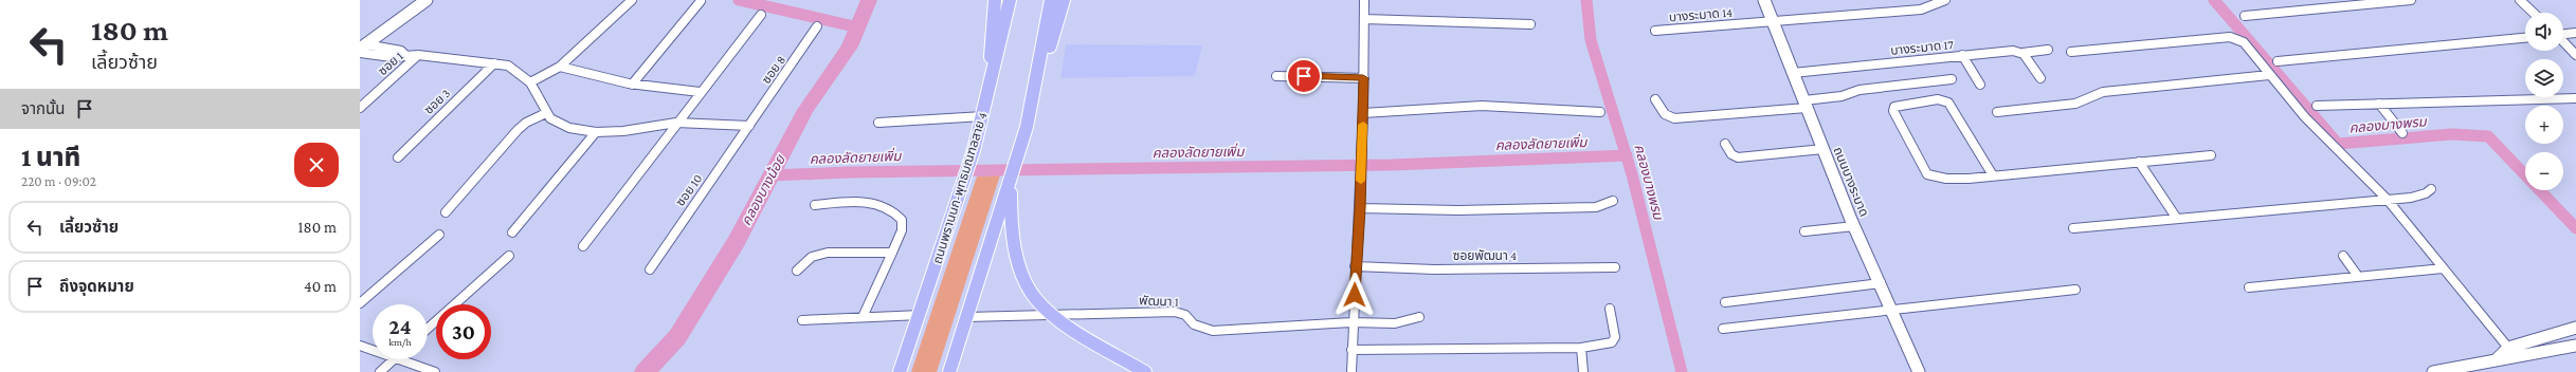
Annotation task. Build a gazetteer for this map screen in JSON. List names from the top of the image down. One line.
{"streets":{"main road":["ถนนพรานนก-พุทธมณฑลสาย 4"],"street":["บางระมาด 14","บางระมาด 17","ซอย 1","ซอย 8","ซอย 3","ถนนบางระมาด","ซอย 10","ซอยพัฒนา 4","พัฒนา 1"]},"crossings":[["บางระมาด 14","ถนนบางระมาด"],["บางระมาด 17","ถนนบางระมาด"],["ซอย 8","ซอย 10"]],"water":["คลองบางพรม","คลองลัดยายเพิ่ม","คลองบางน้อย"],"page":{"turn":["180 m","เลี้ยวซ้าย"],"map_buttons":["+","−"],"then":"จากนั้น","heading":["1 นาที","220 m · 09:02"],"list":[{"name":"เลี้ยวซ้าย","value":"180 m"},{"name":"ถึงจุดหมาย","value":"40 m"}],"speed":"24 km/h","limit":"30"}}
